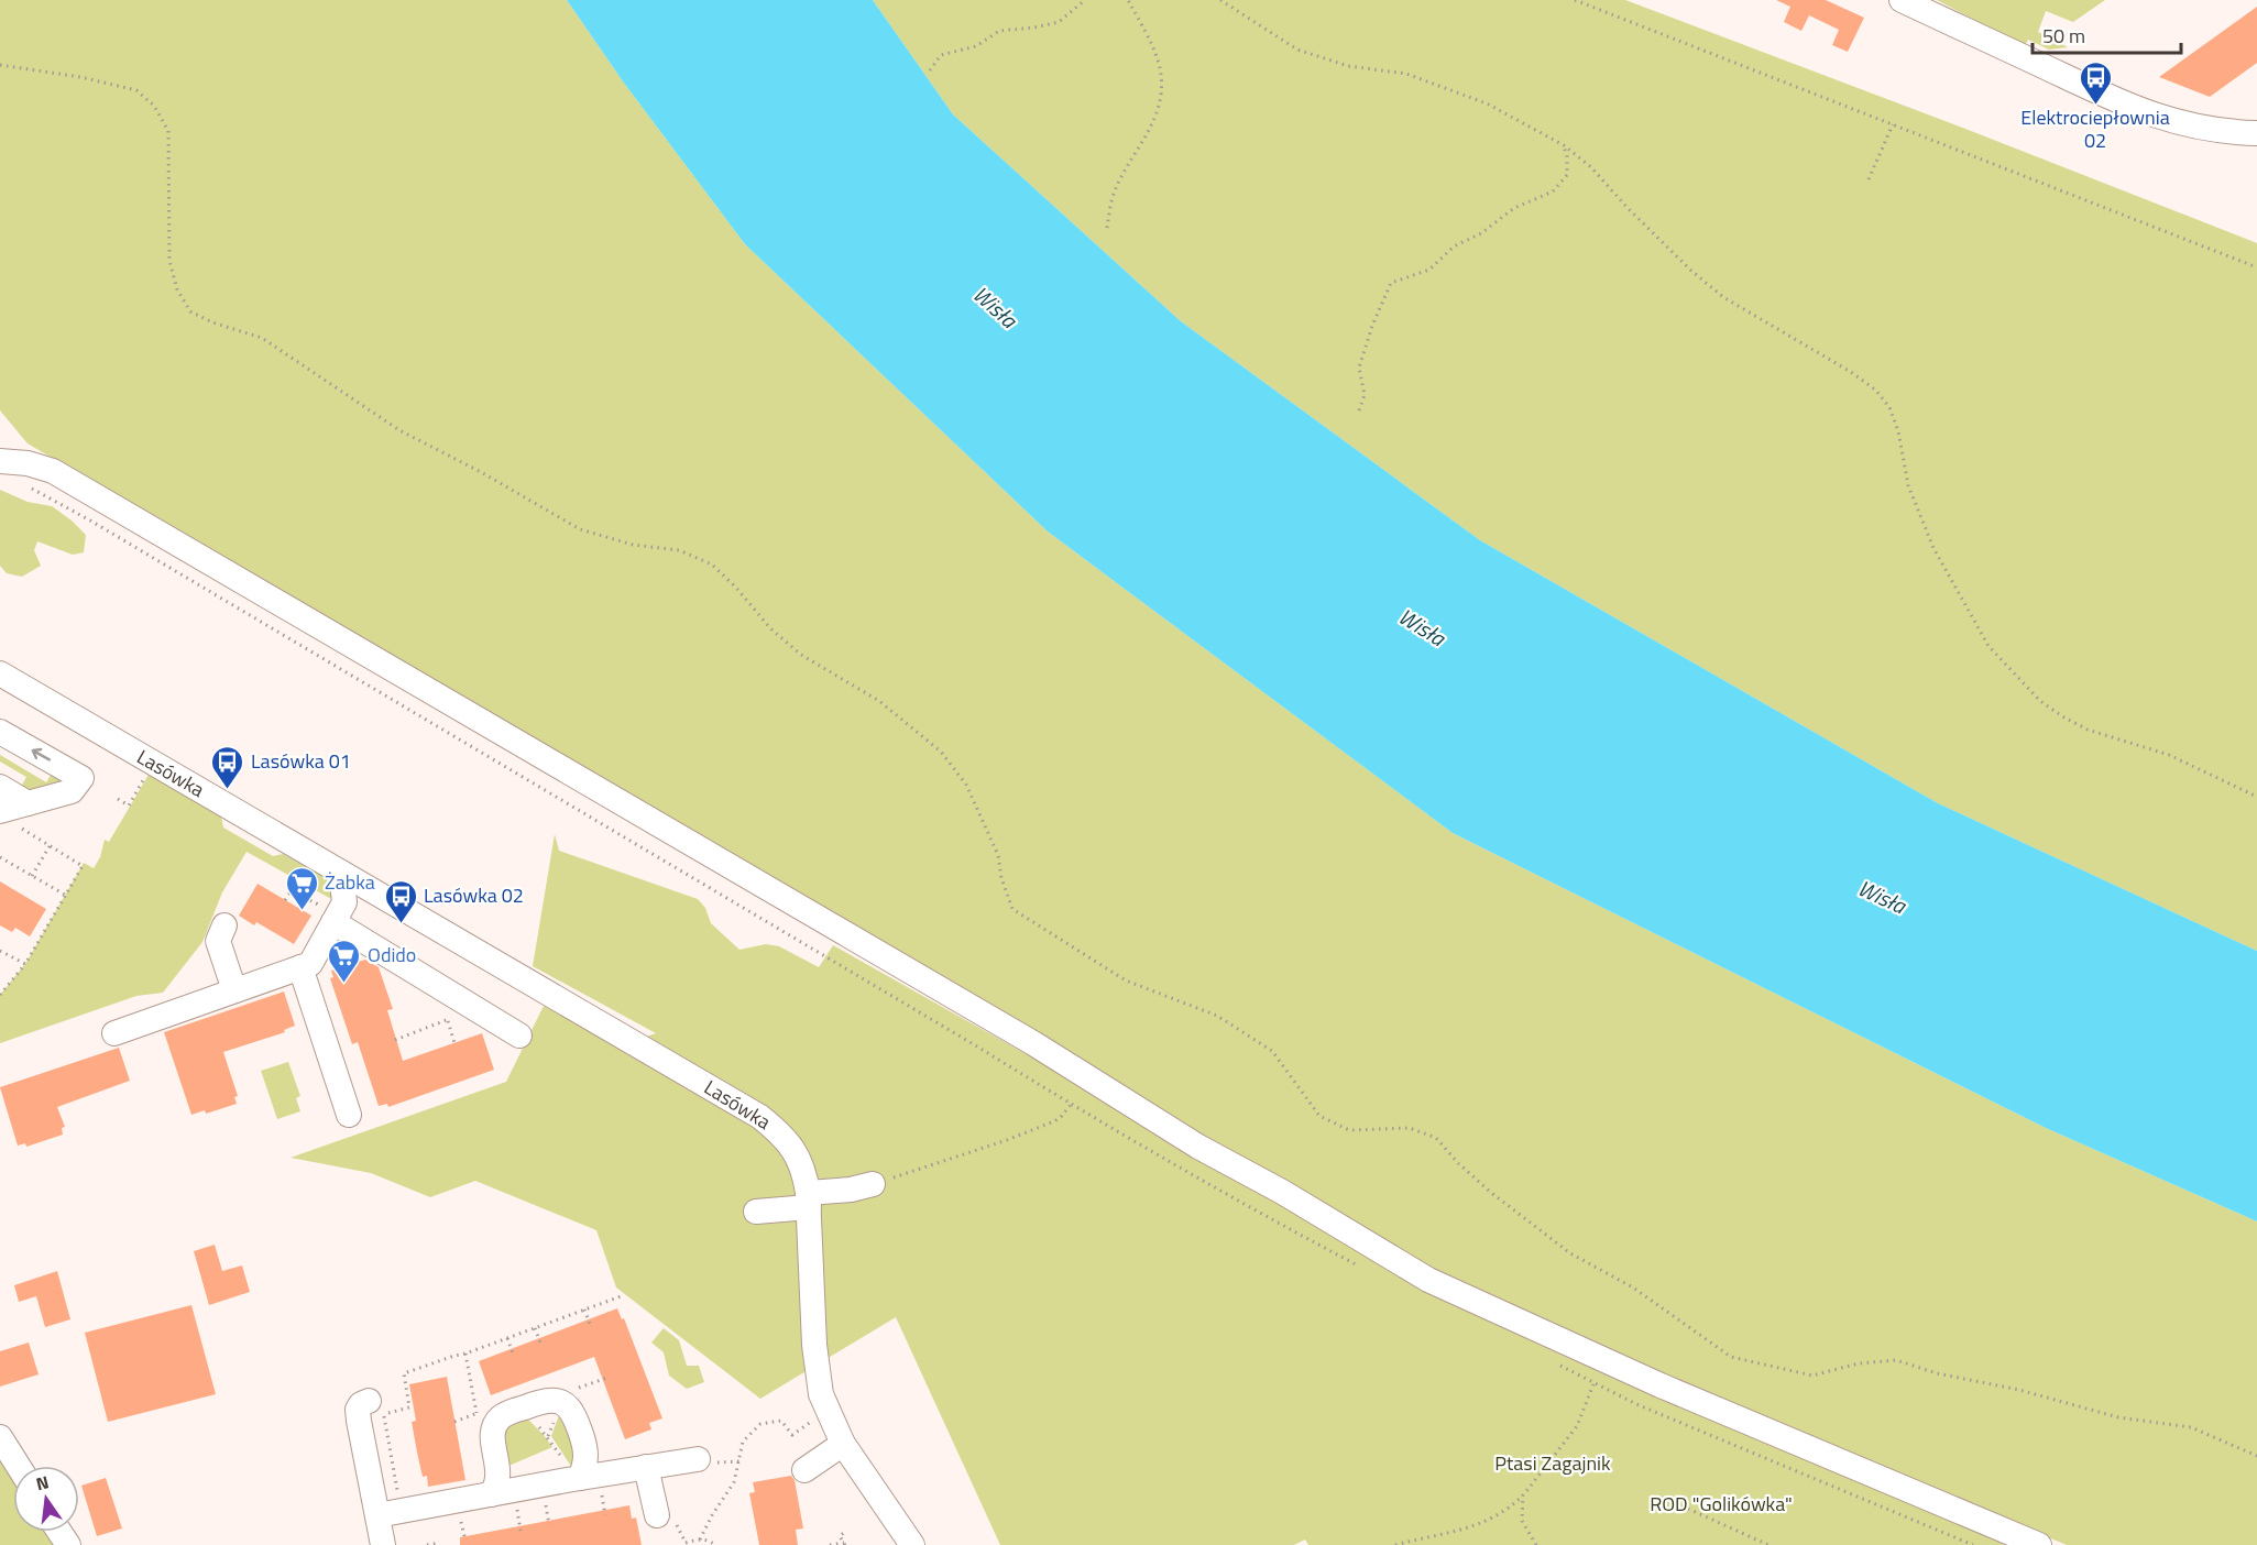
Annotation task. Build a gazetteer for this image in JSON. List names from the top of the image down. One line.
{"streets":{"street":["Lasówka"]},"water":["Wisła"],"parks":["Ptasi Zagajnik","ROD \"Golikówka\""],"places":{"bus stop":["Elektrociepłownia 02","Lasówka 01","Lasówka 02"],"supermarket":["Żabka","Odido"]},"scale_bar":"50 m","north":"top"}
